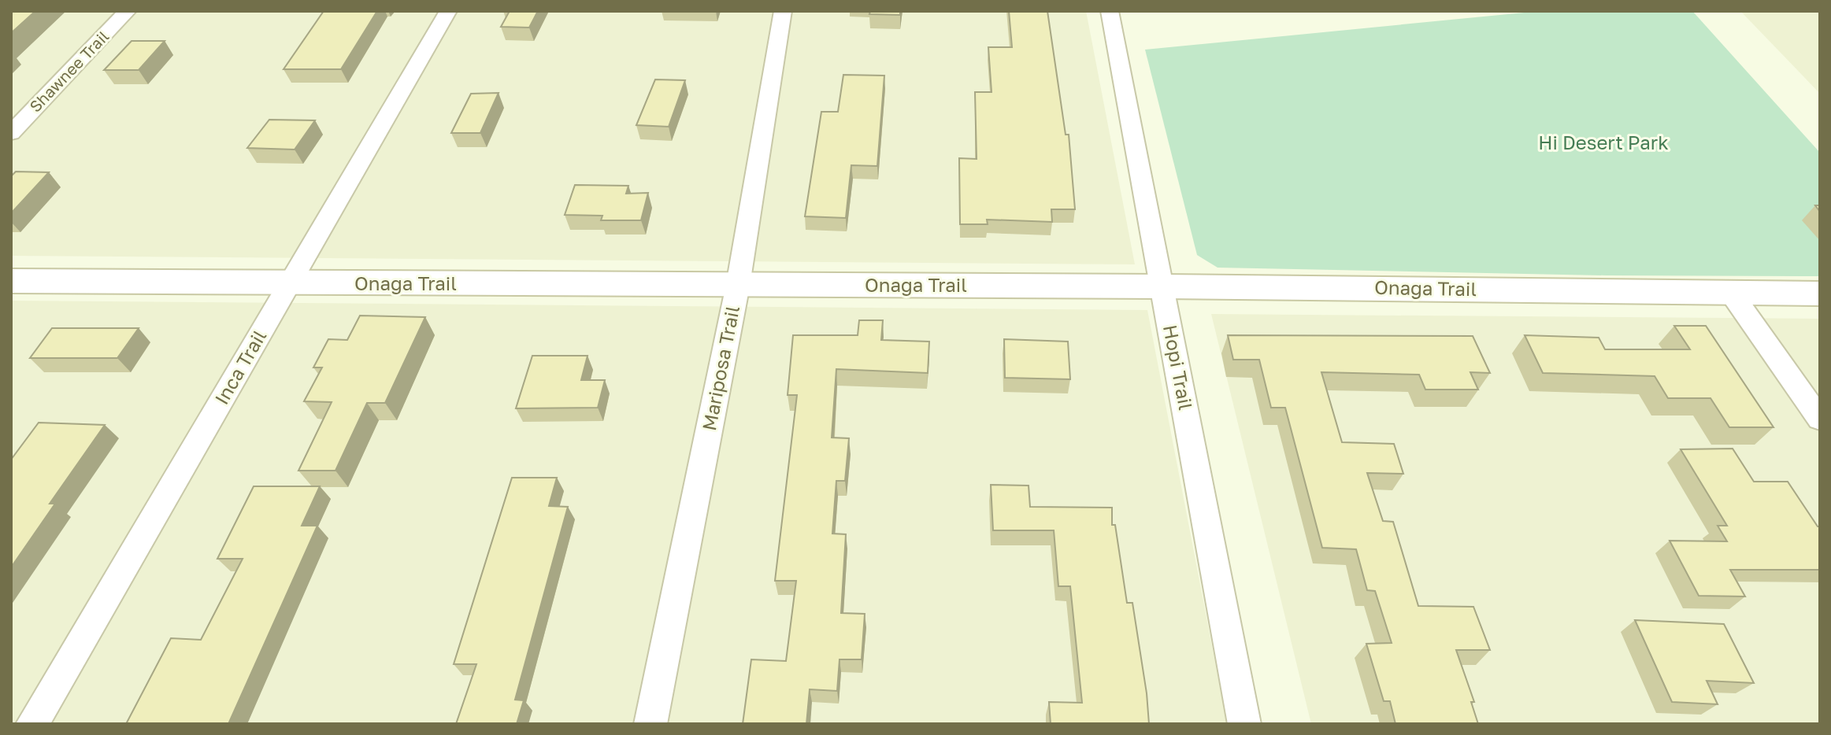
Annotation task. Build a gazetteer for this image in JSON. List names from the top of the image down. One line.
{"streets":{"street":["Shawnee Trail","Onaga Trail","Inca Trail","Hopi Trail","Mariposa Trail"]},"crossings":[["Onaga Trail","Inca Trail"],["Onaga Trail","Hopi Trail"],["Onaga Trail","Mariposa Trail"]],"parks":["Hi Desert Park"]}
